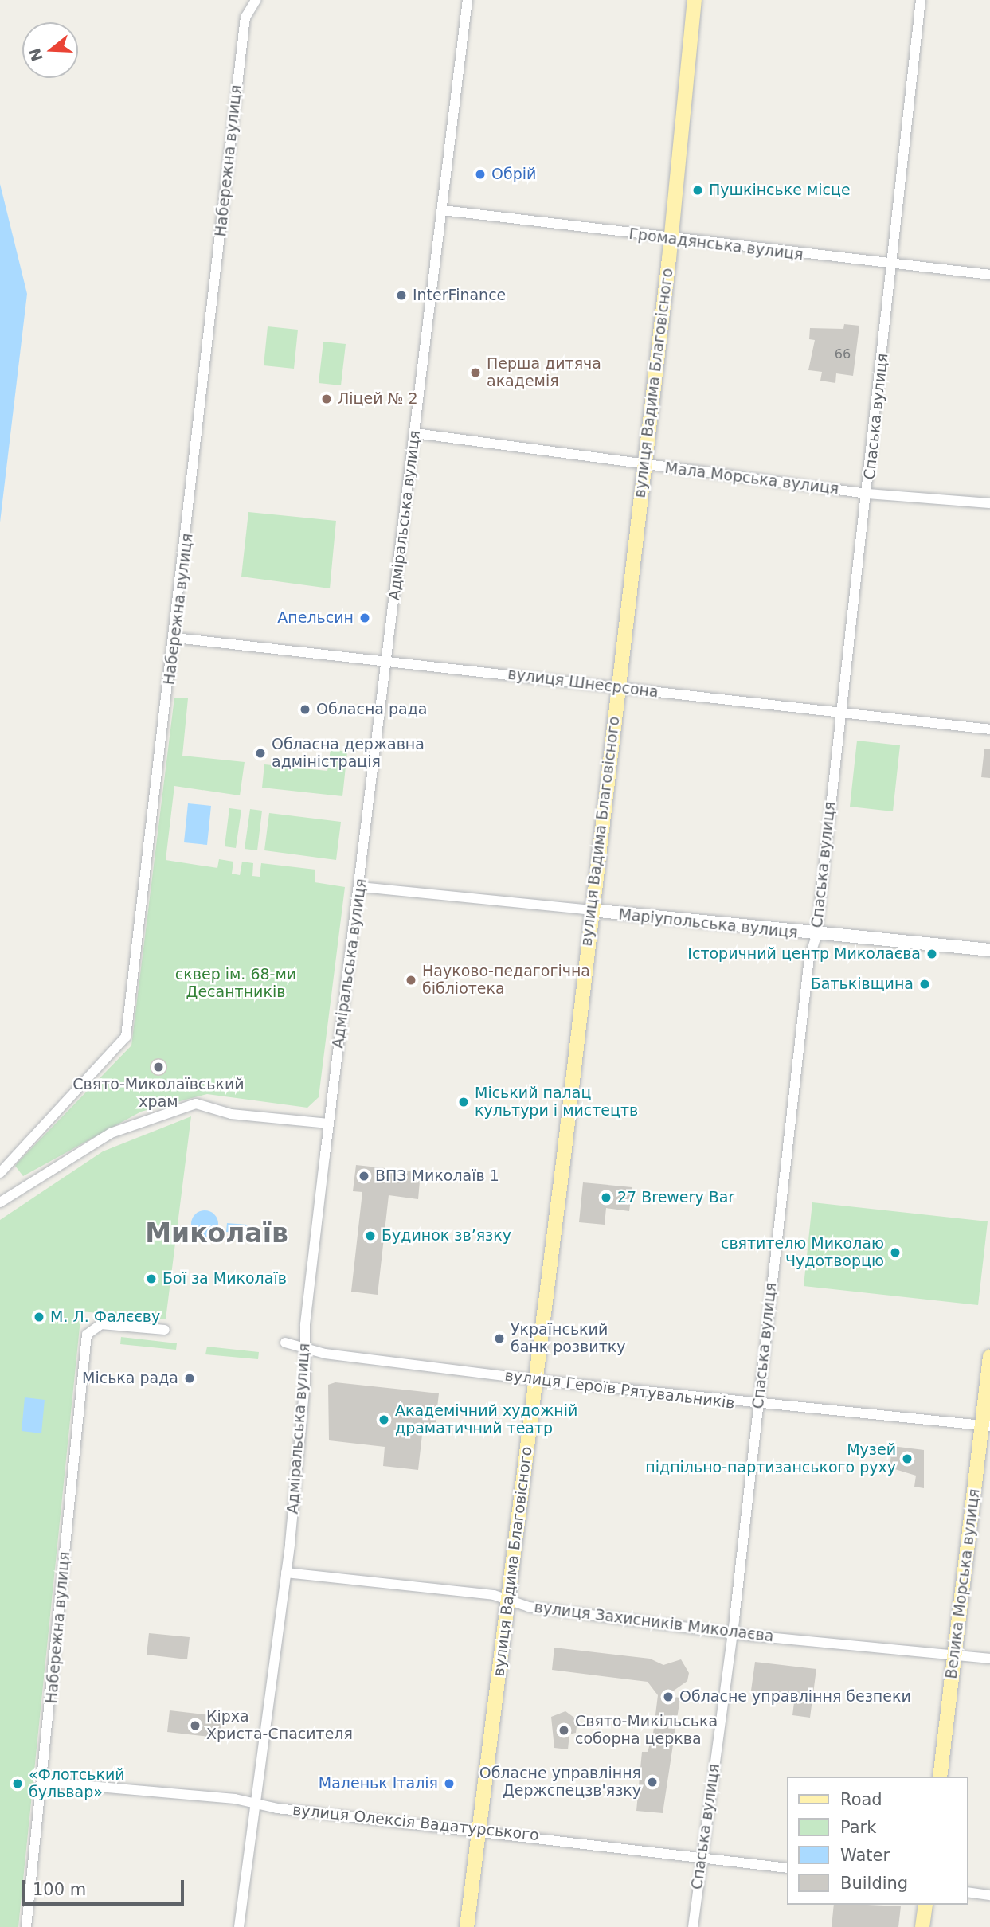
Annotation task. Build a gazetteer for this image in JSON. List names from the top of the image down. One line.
{"streets":{"main road":["вулиця Вадима Благовісного","Велика Морська вулиця"],"street":["Набережна вулиця","Громадянська вулиця","Спаська вулиця","Мала Морська вулиця","Адміральська вулиця","вулиця Шнеєрсона","Маріупольська вулиця","вулиця Героїв Рятувальників","вулиця Захисників Миколаєва","вулиця Олексія Вадатурського"]},"crossings":[["Набережна вулиця","вулиця Шнеєрсона"],["Набережна вулиця","вулиця Олексія Вадатурського"],["Громадянська вулиця","вулиця Вадима Благовісного"],["Громадянська вулиця","Спаська вулиця"],["Громадянська вулиця","Адміральська вулиця"],["вулиця Вадима Благовісного","Мала Морська вулиця"],["вулиця Вадима Благовісного","вулиця Шнеєрсона"],["вулиця Вадима Благовісного","Маріупольська вулиця"],["вулиця Вадима Благовісного","вулиця Героїв Рятувальників"],["вулиця Вадима Благовісного","вулиця Захисників Миколаєва"],["вулиця Вадима Благовісного","вулиця Олексія Вадатурського"],["Спаська вулиця","Мала Морська вулиця"],["Спаська вулиця","вулиця Шнеєрсона"],["Спаська вулиця","Маріупольська вулиця"],["Спаська вулиця","вулиця Героїв Рятувальників"],["Спаська вулиця","вулиця Захисників Миколаєва"],["Спаська вулиця","вулиця Олексія Вадатурського"],["Мала Морська вулиця","Адміральська вулиця"],["Адміральська вулиця","вулиця Шнеєрсона"],["Адміральська вулиця","Маріупольська вулиця"],["Адміральська вулиця","вулиця Героїв Рятувальників"],["Адміральська вулиця","вулиця Захисників Миколаєва"],["Адміральська вулиця","вулиця Олексія Вадатурського"],["вулиця Героїв Рятувальників","Велика Морська вулиця"],["Велика Морська вулиця","вулиця Захисників Миколаєва"]],"districts":["Миколаїв"],"parks":["сквер ім. 68-ми Десантників"],"places":["Обрій","Пушкінське місце","InterFinance","Перша дитяча академія","Ліцей № 2","Апельсин","Обласна рада","Обласна державна адміністрація","Історичний центр Миколаєва","Науково-педагогічна бібліотека","Батьківщина","Свято-Миколаївський храм","Міський палац культури і мистецтв","ВПЗ Миколаїв 1","27 Brewery Bar","Будинок зв’язку","святителю Миколаю Чудотворцю","Бої за Миколаїв","М. Л. Фалєєву","Український банк розвитку","Міська рада","Академічний художній драматичний театр","Музей підпільно-партизанського руху","Обласне управління безпеки","Кірха Христа-Спасителя","Свято-Микільська соборна церква","Обласне управління Держспецзв'язку","«Флотський бульвар»","Маленьк Італія"],"house_numbers":["66"],"legend":["Road","Park","Water","Building"],"scale_bar":"100 m","north":"left"}
